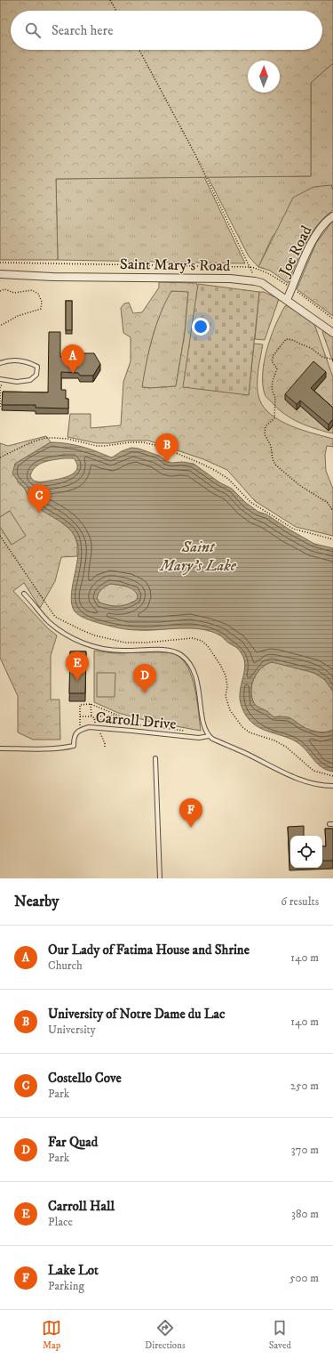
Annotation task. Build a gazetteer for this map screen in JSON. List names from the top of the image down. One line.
{"streets":{"street":["Joe Road","Saint Mary's Road"],"lane":["Carroll Drive"]},"crossings":[["Joe Road","Saint Mary's Road"]],"water":["Saint Mary's Lake"],"north":"top","page":{"search":"Search here","pins":["A","B","C","E","D","F"],"heading":["Nearby","6 results"],"list":[{"mark":"A","name":"Our Lady of Fatima House and Shrine","note":"Church","value":"140 m"},{"mark":"B","name":"University of Notre Dame du Lac","note":"University","value":"140 m"},{"mark":"C","name":"Costello Cove","note":"Park","value":"250 m"},{"mark":"D","name":"Far Quad","note":"Park","value":"370 m"},{"mark":"E","name":"Carroll Hall","note":"Place","value":"380 m"},{"mark":"F","name":"Lake Lot","note":"Parking","value":"500 m"}],"nav":["Map","Directions","Saved"]}}
